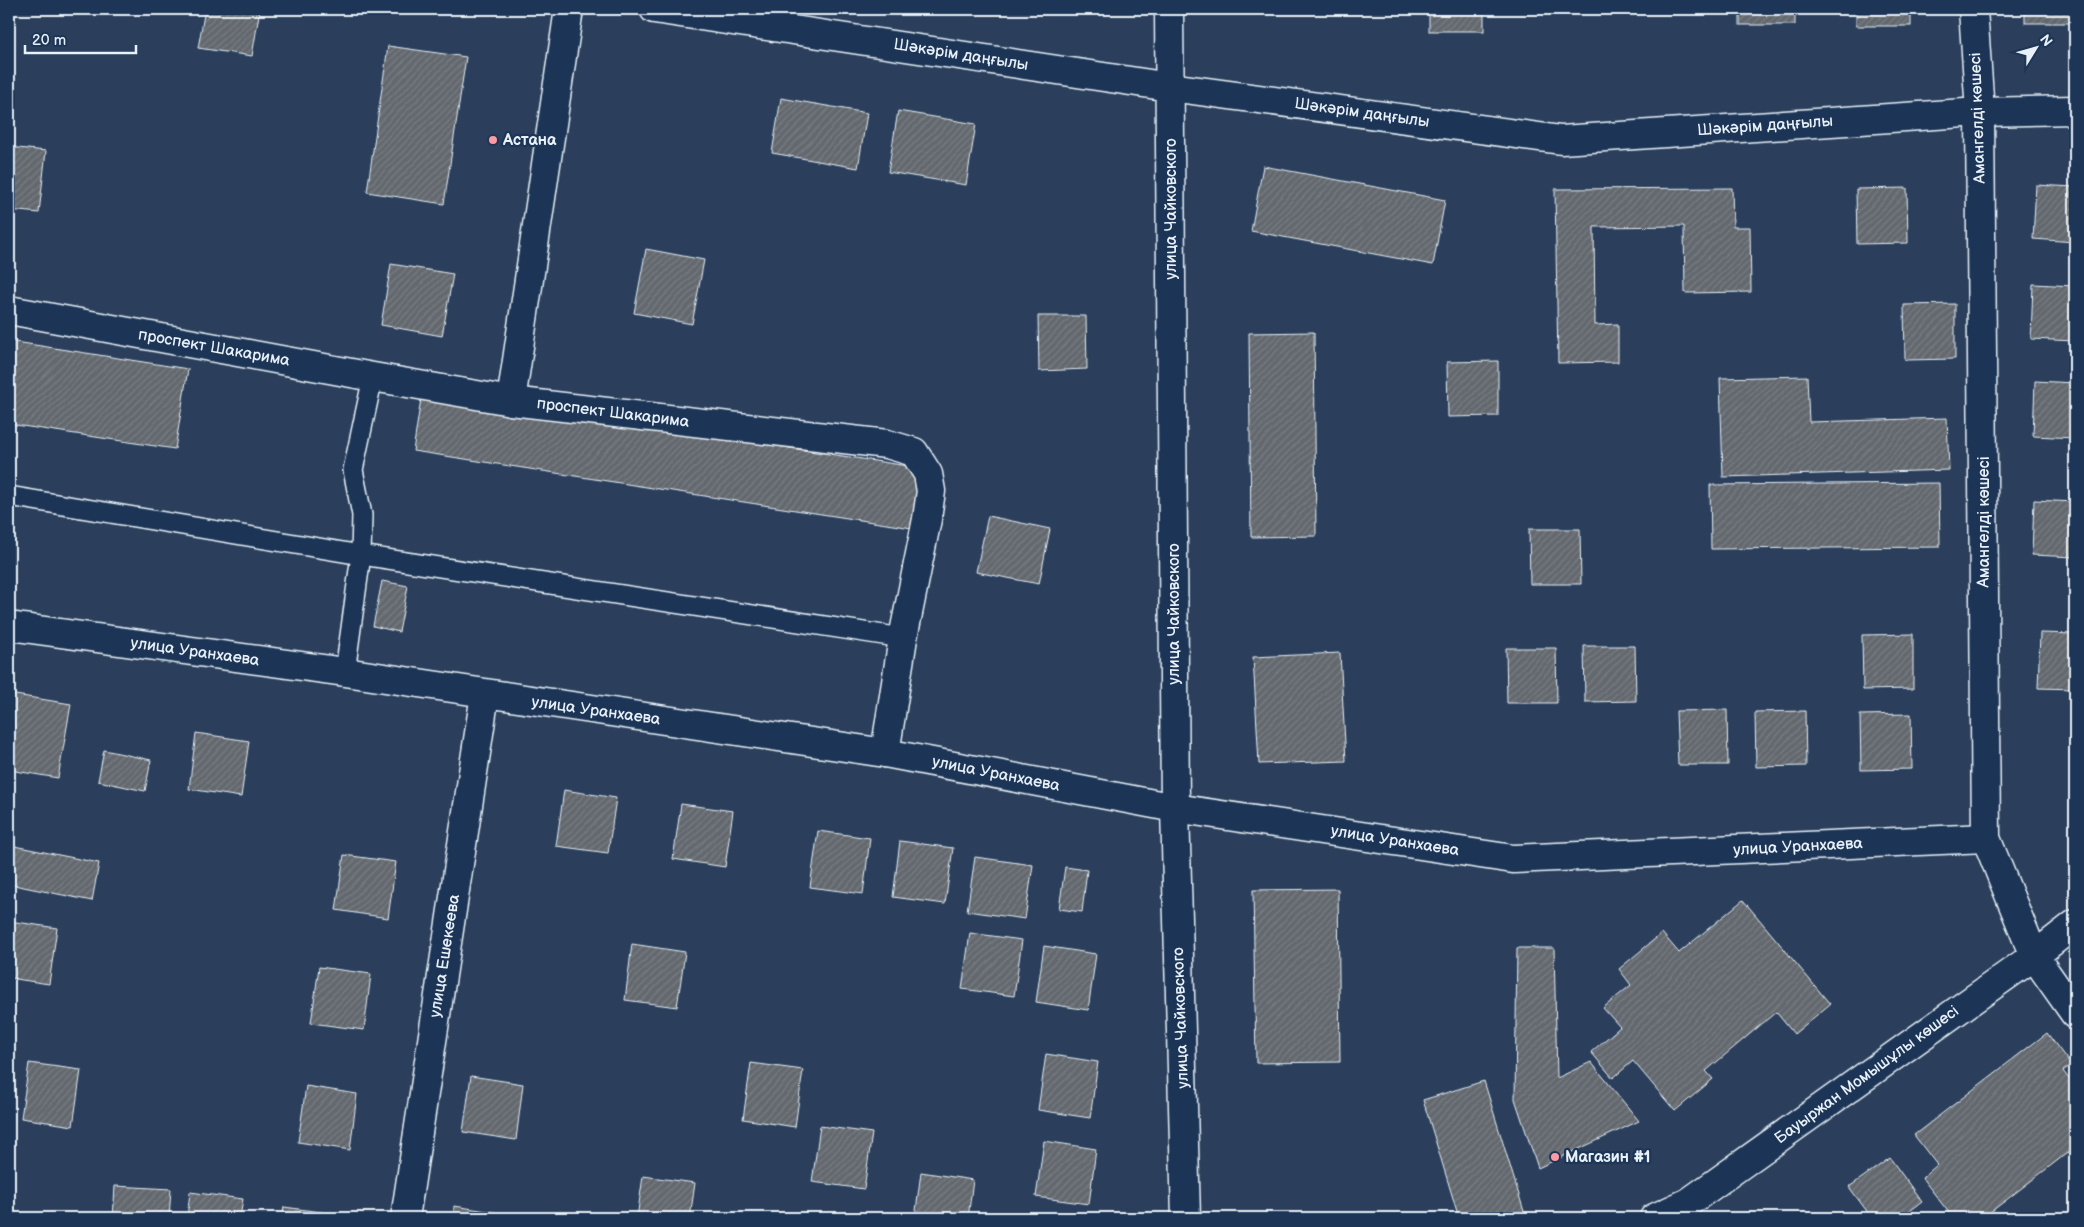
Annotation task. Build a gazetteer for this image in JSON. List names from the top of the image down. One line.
{"streets":{"street":["Шәкәрім даңғылы","Амангелді көшесі","улица Чайковского","проспект Шакарима","улица Уранхаева","улица Ешекеева","Бауыржан Момышұлы көшесі"]},"crossings":[["Шәкәрім даңғылы","Амангелді көшесі"],["Шәкәрім даңғылы","улица Чайковского"],["Амангелді көшесі","улица Уранхаева"],["Амангелді көшесі","Бауыржан Момышұлы көшесі"],["улица Чайковского","улица Уранхаева"],["проспект Шакарима","улица Уранхаева"],["улица Уранхаева","улица Ешекеева"]],"places":["Астана","Магазин #1"],"scale_bar":"20 m","north":"top right"}
